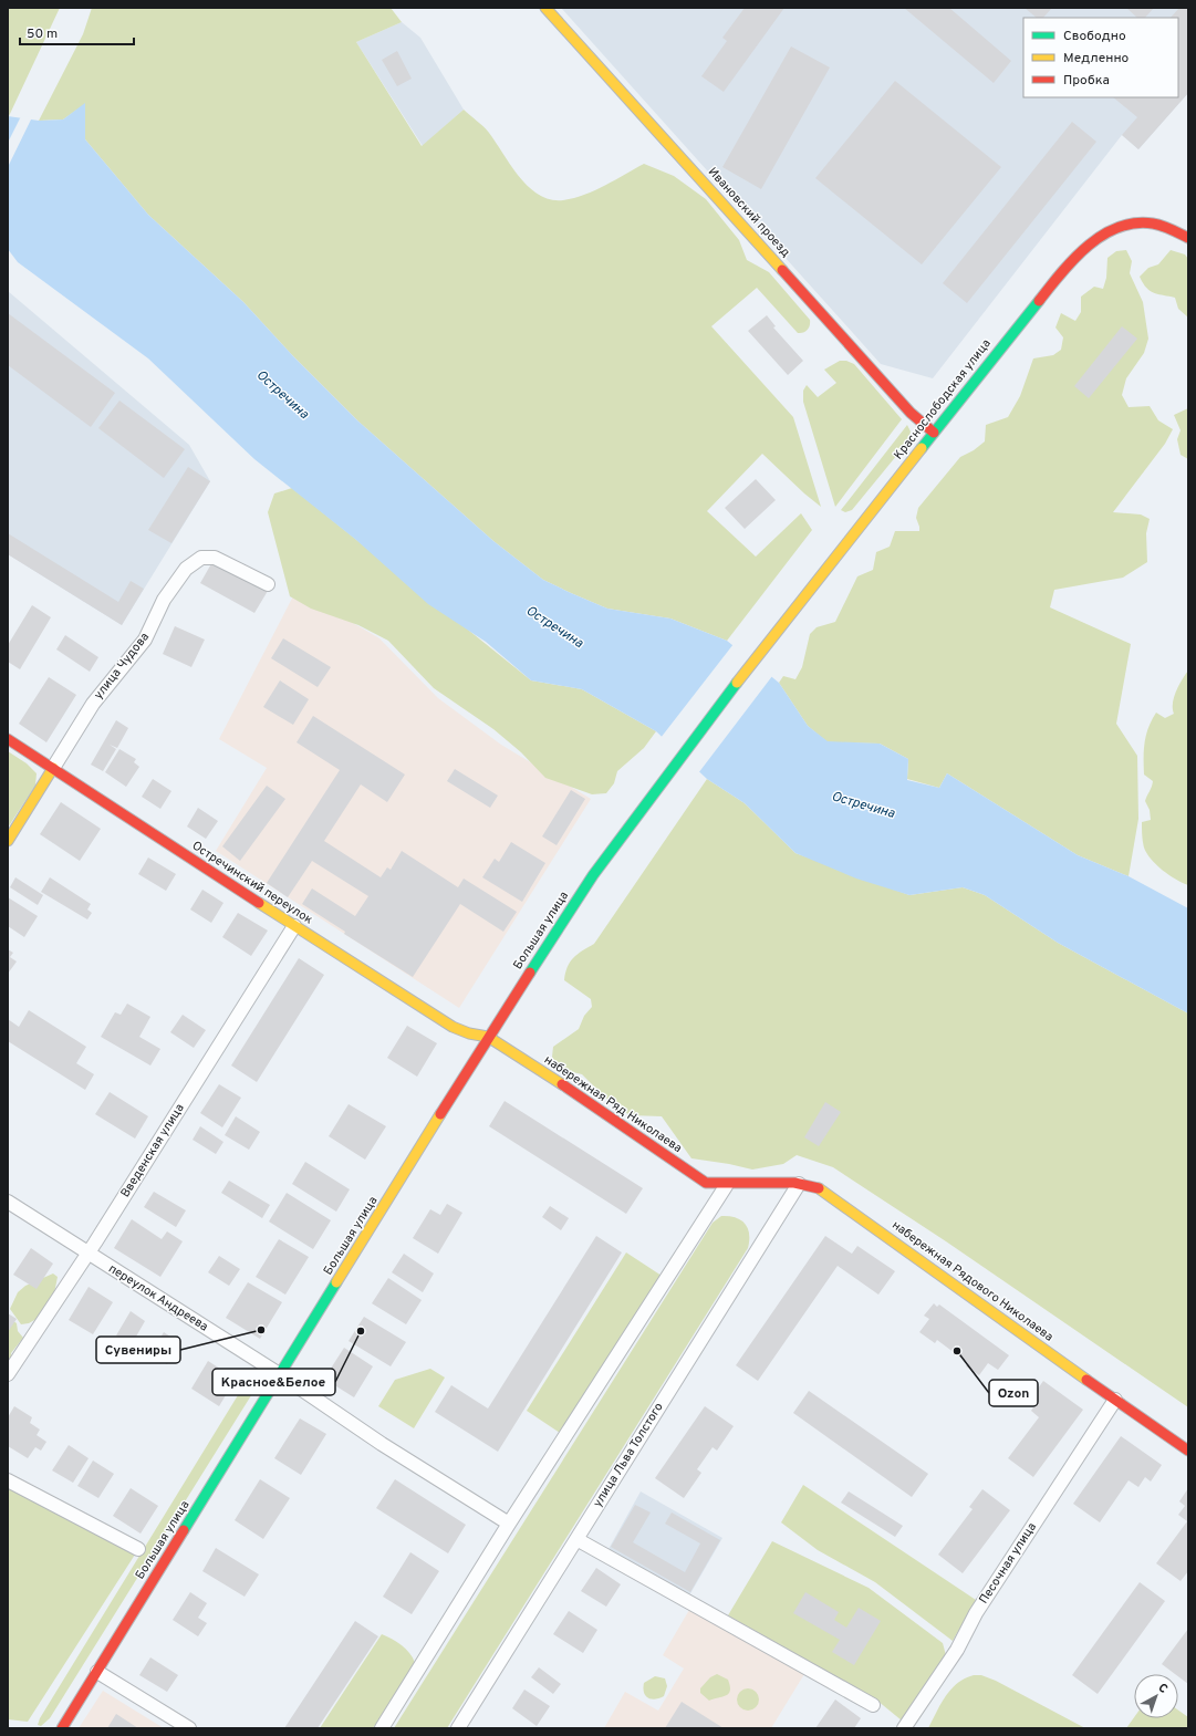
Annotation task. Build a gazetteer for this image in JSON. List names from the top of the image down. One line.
{"streets":{"street":["Ивановский проезд","Краснослободская улица","улица Чудова","Остречинский переулок","Большая улица","набережная Ряд Николаева","Введенская улица","набережная Рядового Николаева","переулок Андреева","улица Льва Толстого","Песочная улица"]},"crossings":[["Ивановский проезд","Краснослободская улица"],["Краснослободская улица","Большая улица"],["улица Чудова","Остречинский переулок"],["Остречинский переулок","Большая улица"],["Остречинский переулок","набережная Ряд Николаева"],["Остречинский переулок","Введенская улица"],["Большая улица","набережная Ряд Николаева"],["Большая улица","переулок Андреева"],["набережная Ряд Николаева","набережная Рядового Николаева"],["Введенская улица","переулок Андреева"],["набережная Рядового Николаева","улица Льва Толстого"],["набережная Рядового Николаева","Песочная улица"]],"water":["Остречина"],"places":["Сувениры","Красное&Белое","Ozon"],"legend":["Свободно","Медленно","Пробка"],"scale_bar":"50 m","north":"top right"}
